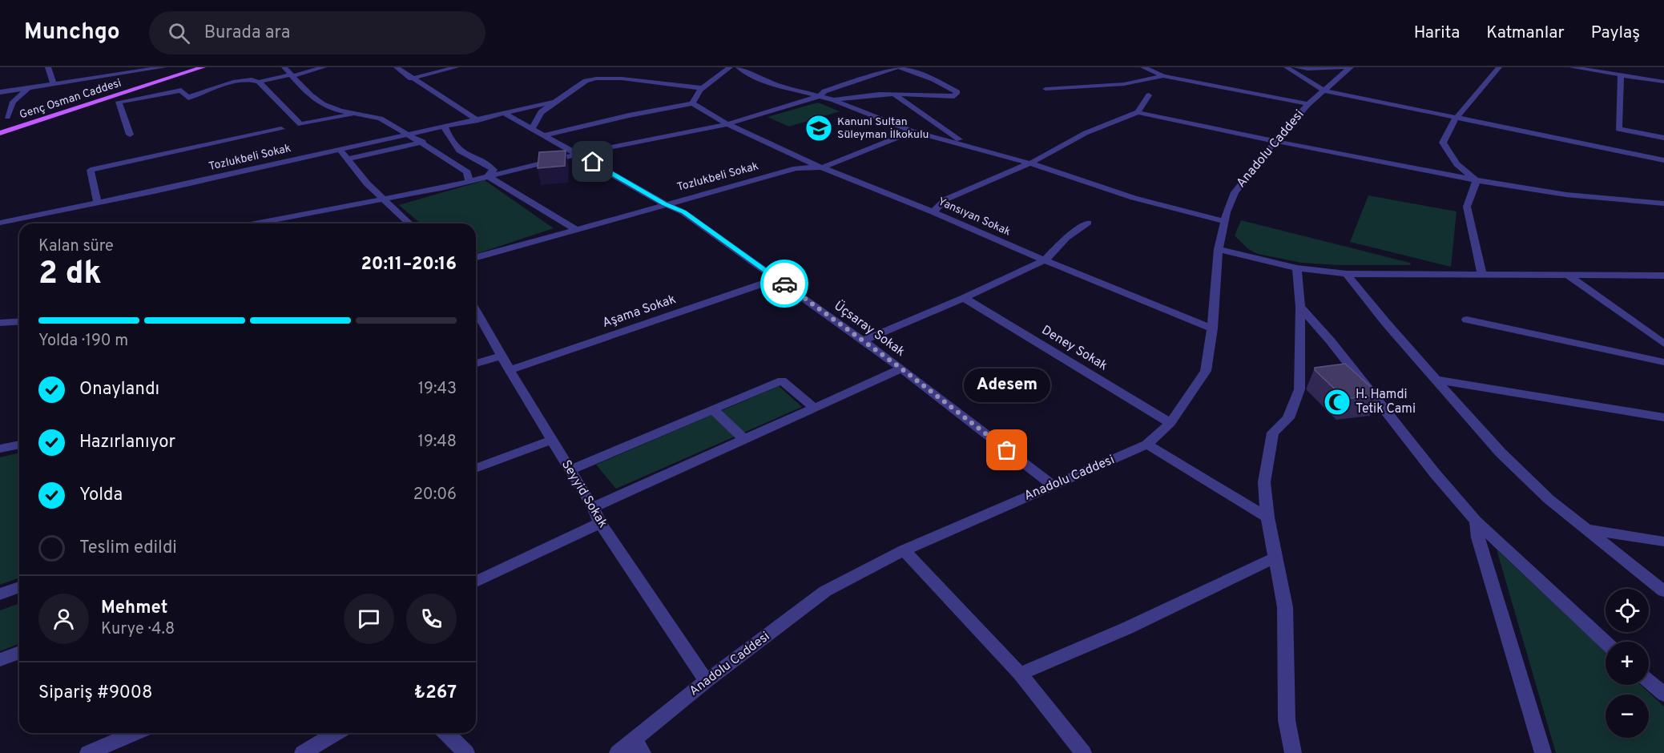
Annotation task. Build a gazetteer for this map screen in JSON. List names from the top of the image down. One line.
{"streets":{"main road":["Genç Osman Caddesi"],"street":["Anadolu Caddesi","Tozlukbeli Sokak","Yansıyan Sokak","Aşama Sokak","Üçsaray Sokak","Deney Sokak","Seyyid Sokak"]},"crossings":[["Anadolu Caddesi","Yansıyan Sokak"],["Anadolu Caddesi","Üçsaray Sokak"],["Anadolu Caddesi","Deney Sokak"],["Anadolu Caddesi","Seyyid Sokak"],["Tozlukbeli Sokak","Yansıyan Sokak"],["Tozlukbeli Sokak","Üçsaray Sokak"],["Aşama Sokak","Üçsaray Sokak"],["Aşama Sokak","Seyyid Sokak"]],"places":{"school or university":["Kanuni Sultan Süleyman İlkokulu"],"mosque":["H. Hamdi Tetik Cami"],"other":["Adesem"]},"page":{"header":"Munchgo","search":"Burada ara","nav":["Harita","Katmanlar","Paylaş"],"heading":["2 dk","Kalan süre","20:11–20:16"],"panel":["Mehmet","Kurye · 4.8","Sipariş #9008","₺267"],"bar":"Yolda · 190 m","list":[["Onaylandı","19:43"],["Hazırlanıyor","19:48"],["Yolda","20:06"],"Teslim edildi"],"bubble":"Adesem","map_buttons":["+","−"]}}
